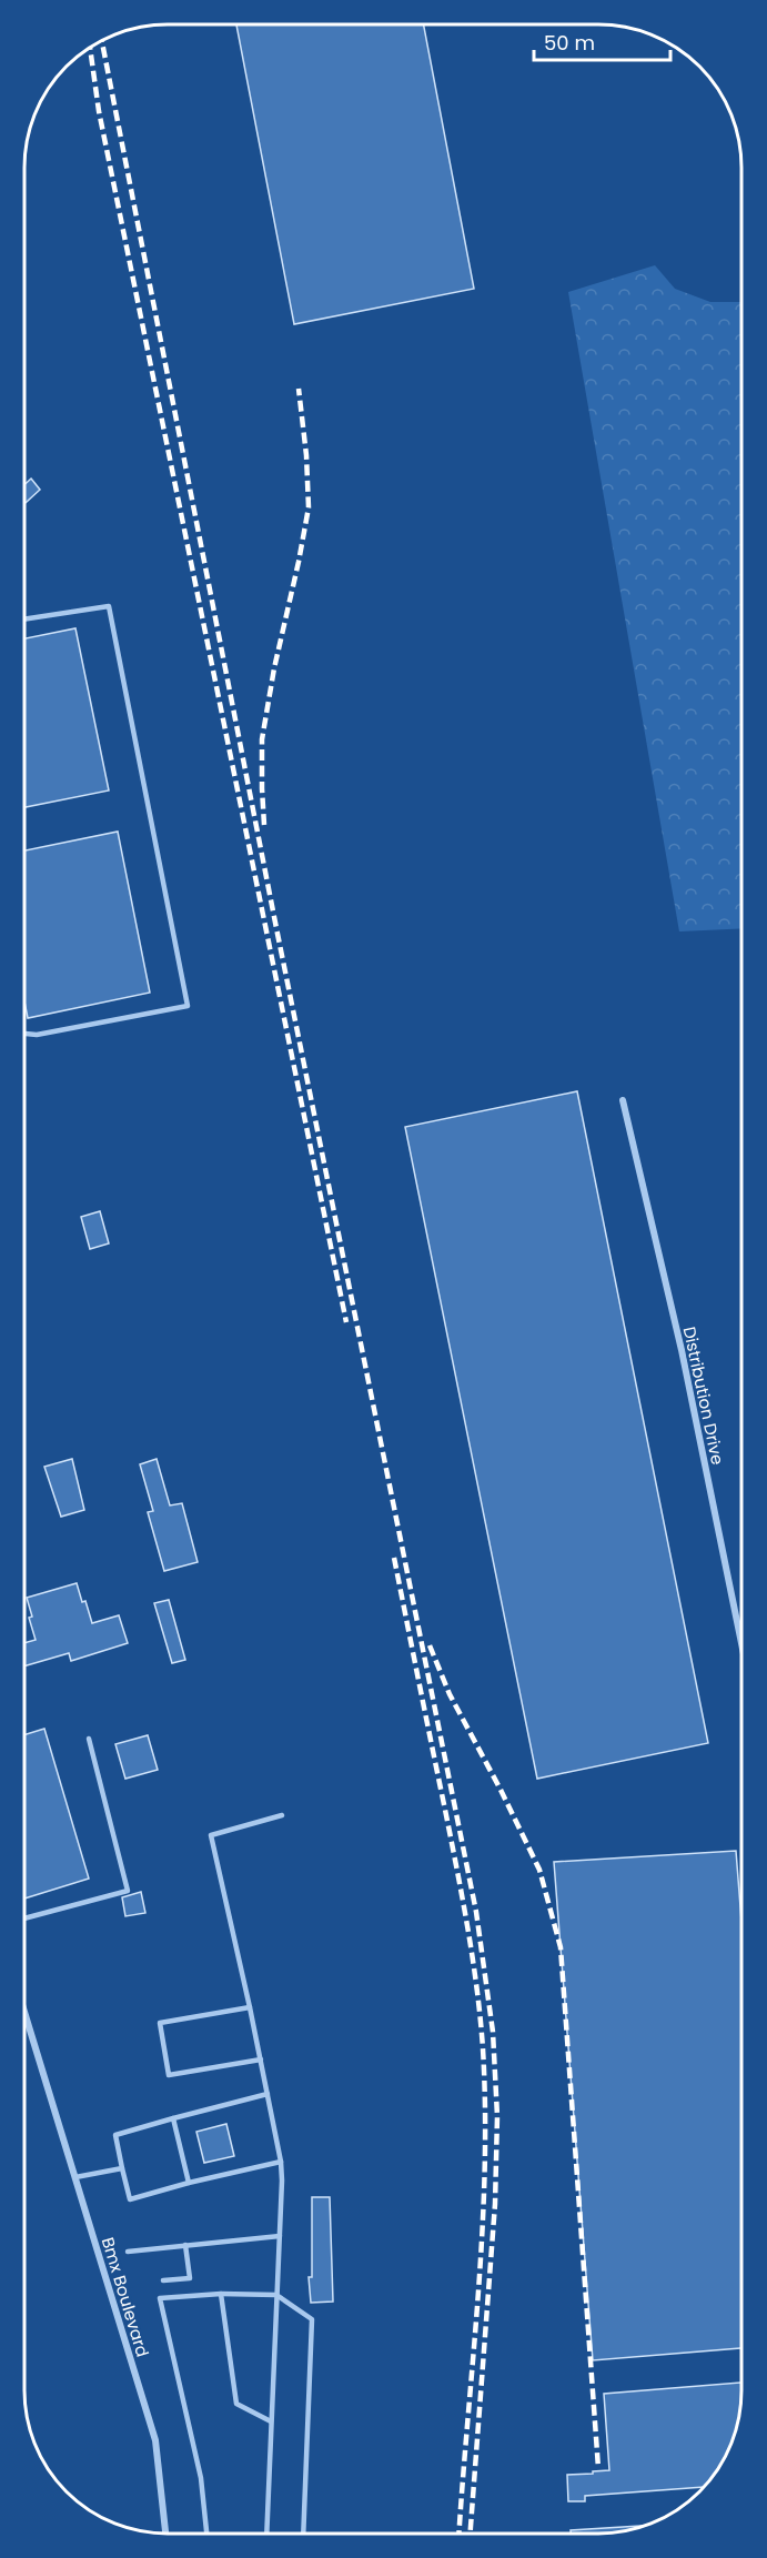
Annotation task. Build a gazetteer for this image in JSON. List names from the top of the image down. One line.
{"streets":{"street":["Distribution Drive","Bmx Boulevard"]},"scale_bar":"50 m"}
